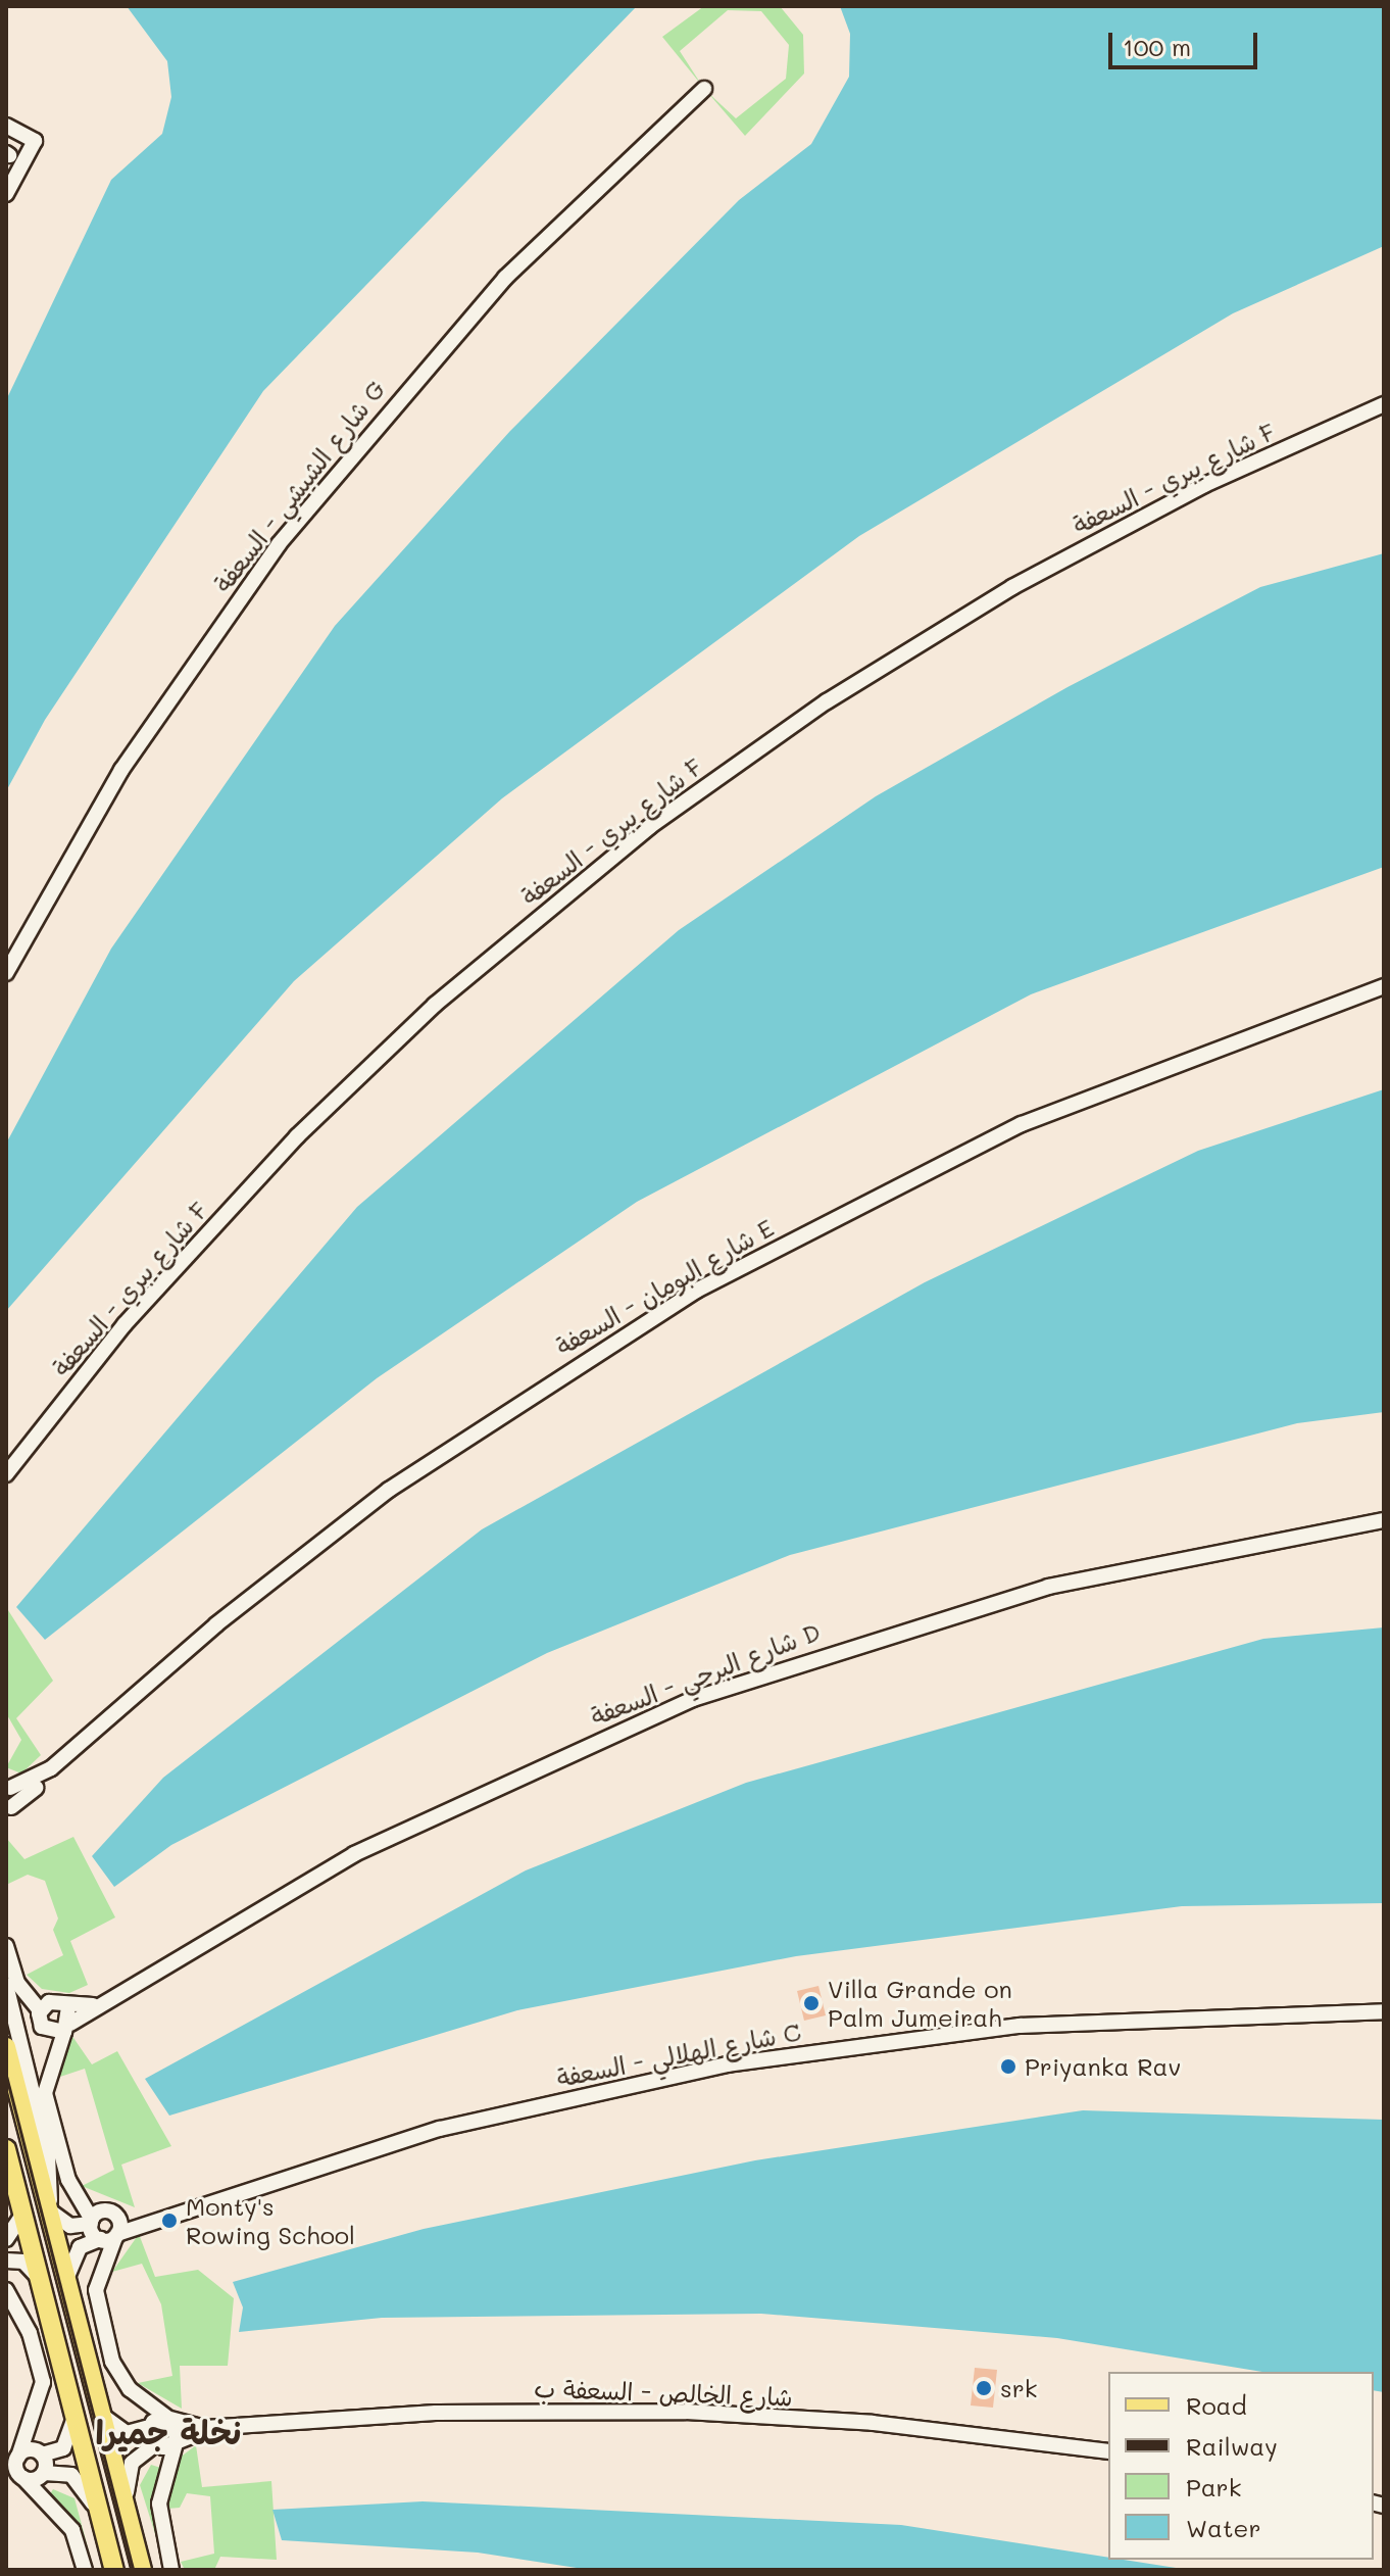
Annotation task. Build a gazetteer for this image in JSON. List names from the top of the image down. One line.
{"streets":{"street":["شارع يبري - السعفة F","شارع الشيشي - السعفة G","شارع البومان - السعفة E","شارع البرحي - السعفة D","شارع الهلالي - السعفة C","شارع الخالص - السعفة ب"]},"districts":["نخلة جميرا"],"places":["Villa Grande on Palm Jumeirah","Priyanka Rav","Monty's Rowing School","srk"],"legend":["Road","Railway","Park","Water"],"scale_bar":"100 m"}
